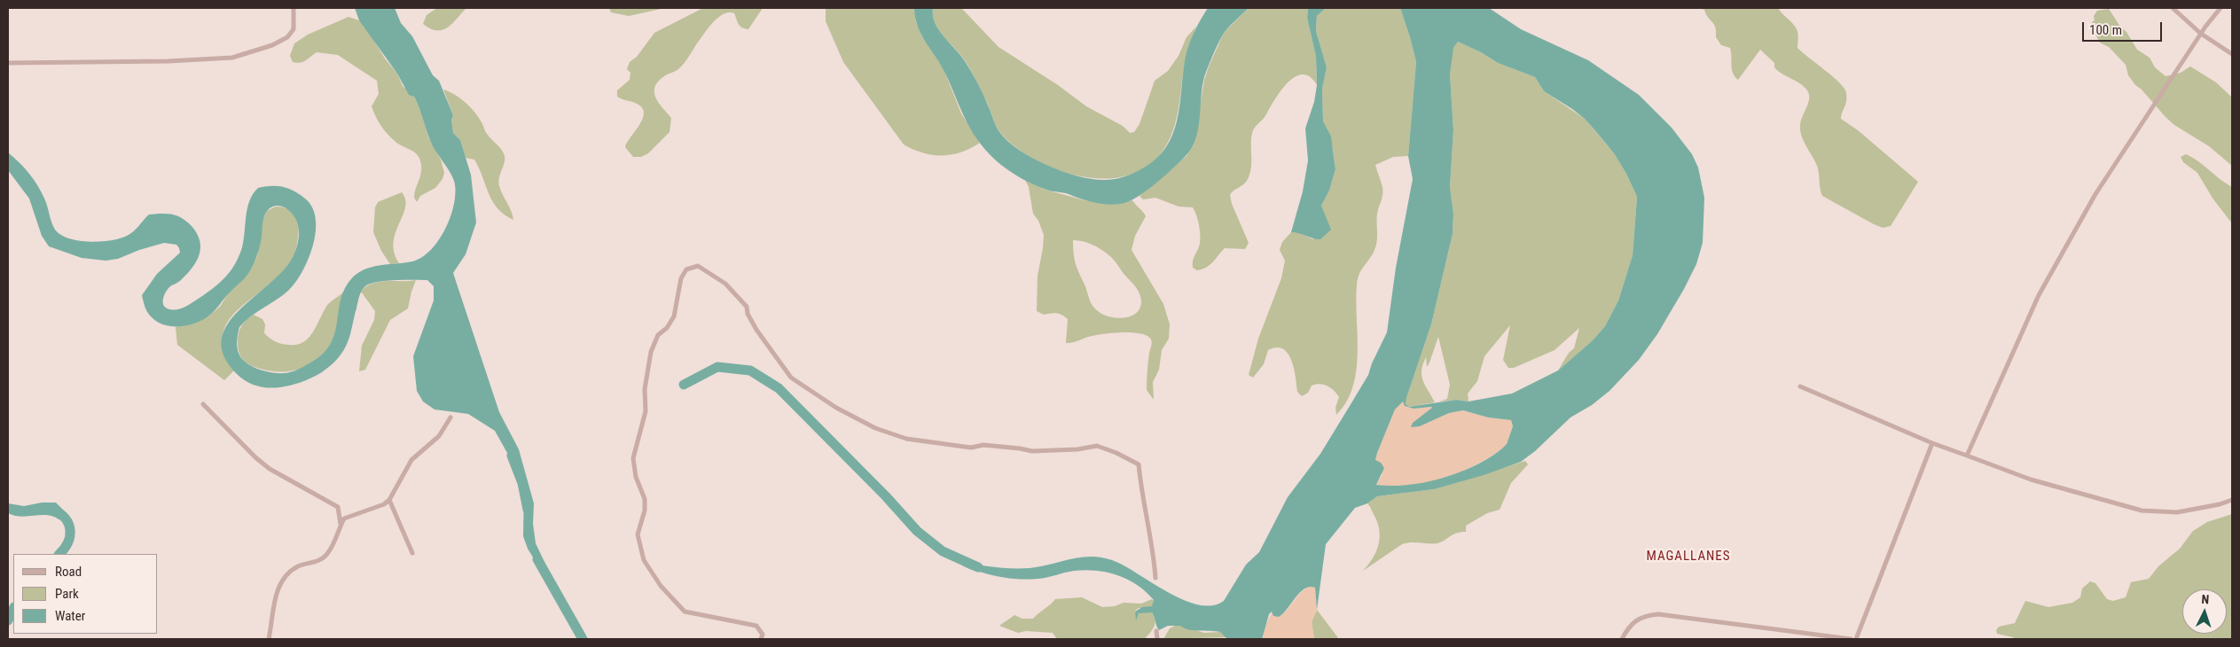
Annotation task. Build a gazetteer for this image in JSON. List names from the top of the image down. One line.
{"districts":["MAGALLANES"],"legend":["Road","Park","Water"],"scale_bar":"100 m","north":"top"}
